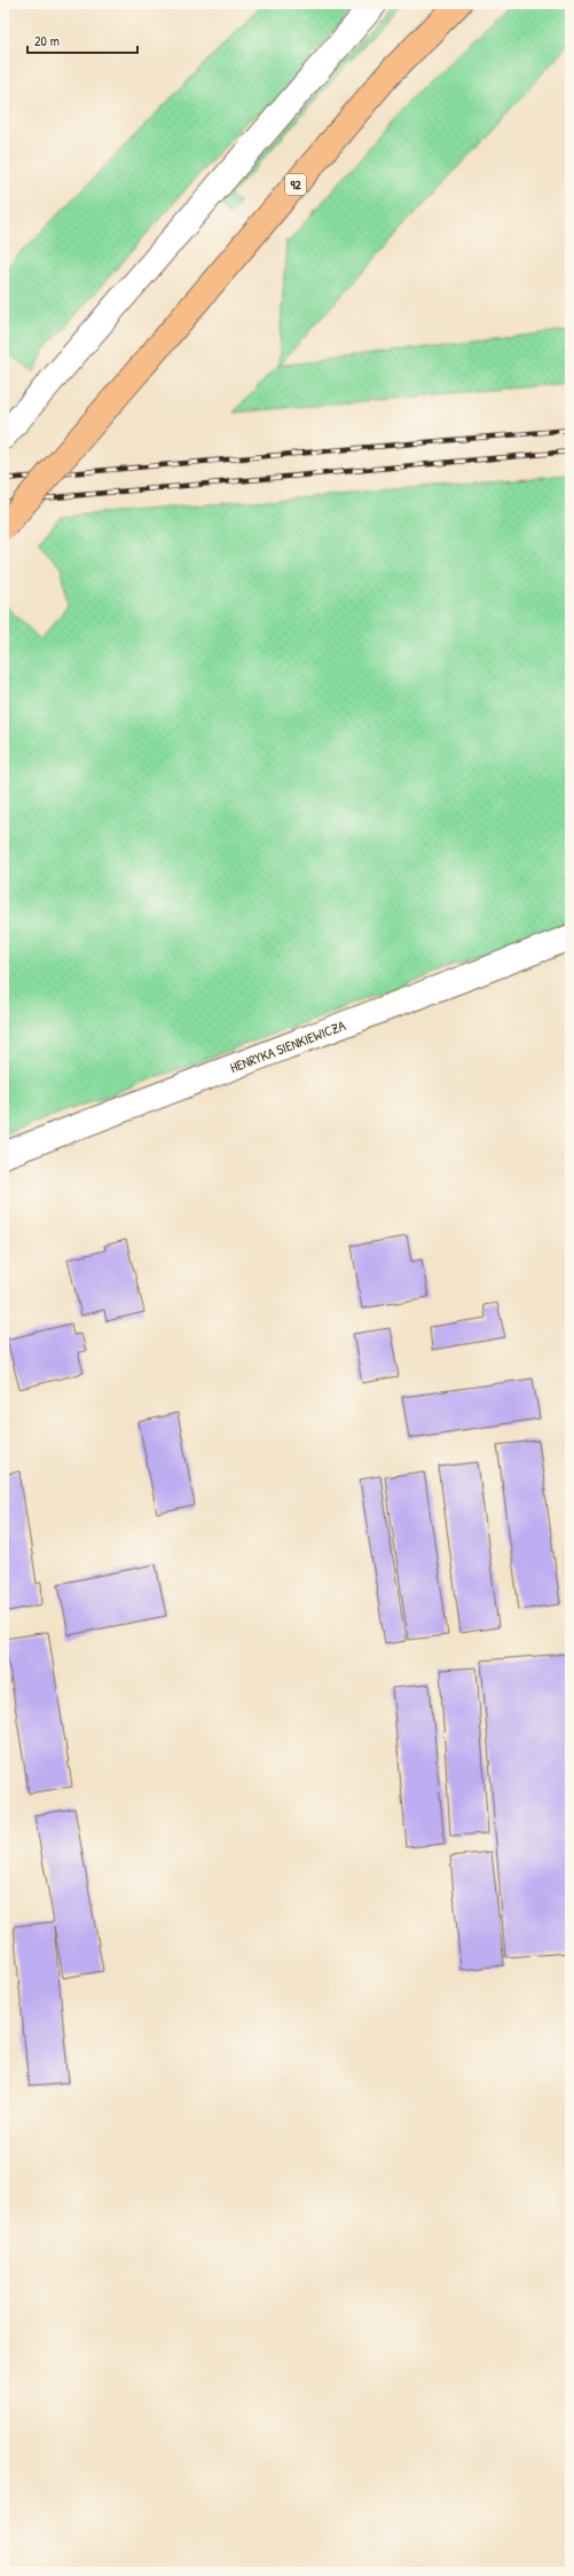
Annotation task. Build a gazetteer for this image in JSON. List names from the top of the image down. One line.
{"streets":{"main road":["92"],"street":["HENRYKA SIENKIEWICZA"]},"scale_bar":"20 m"}
